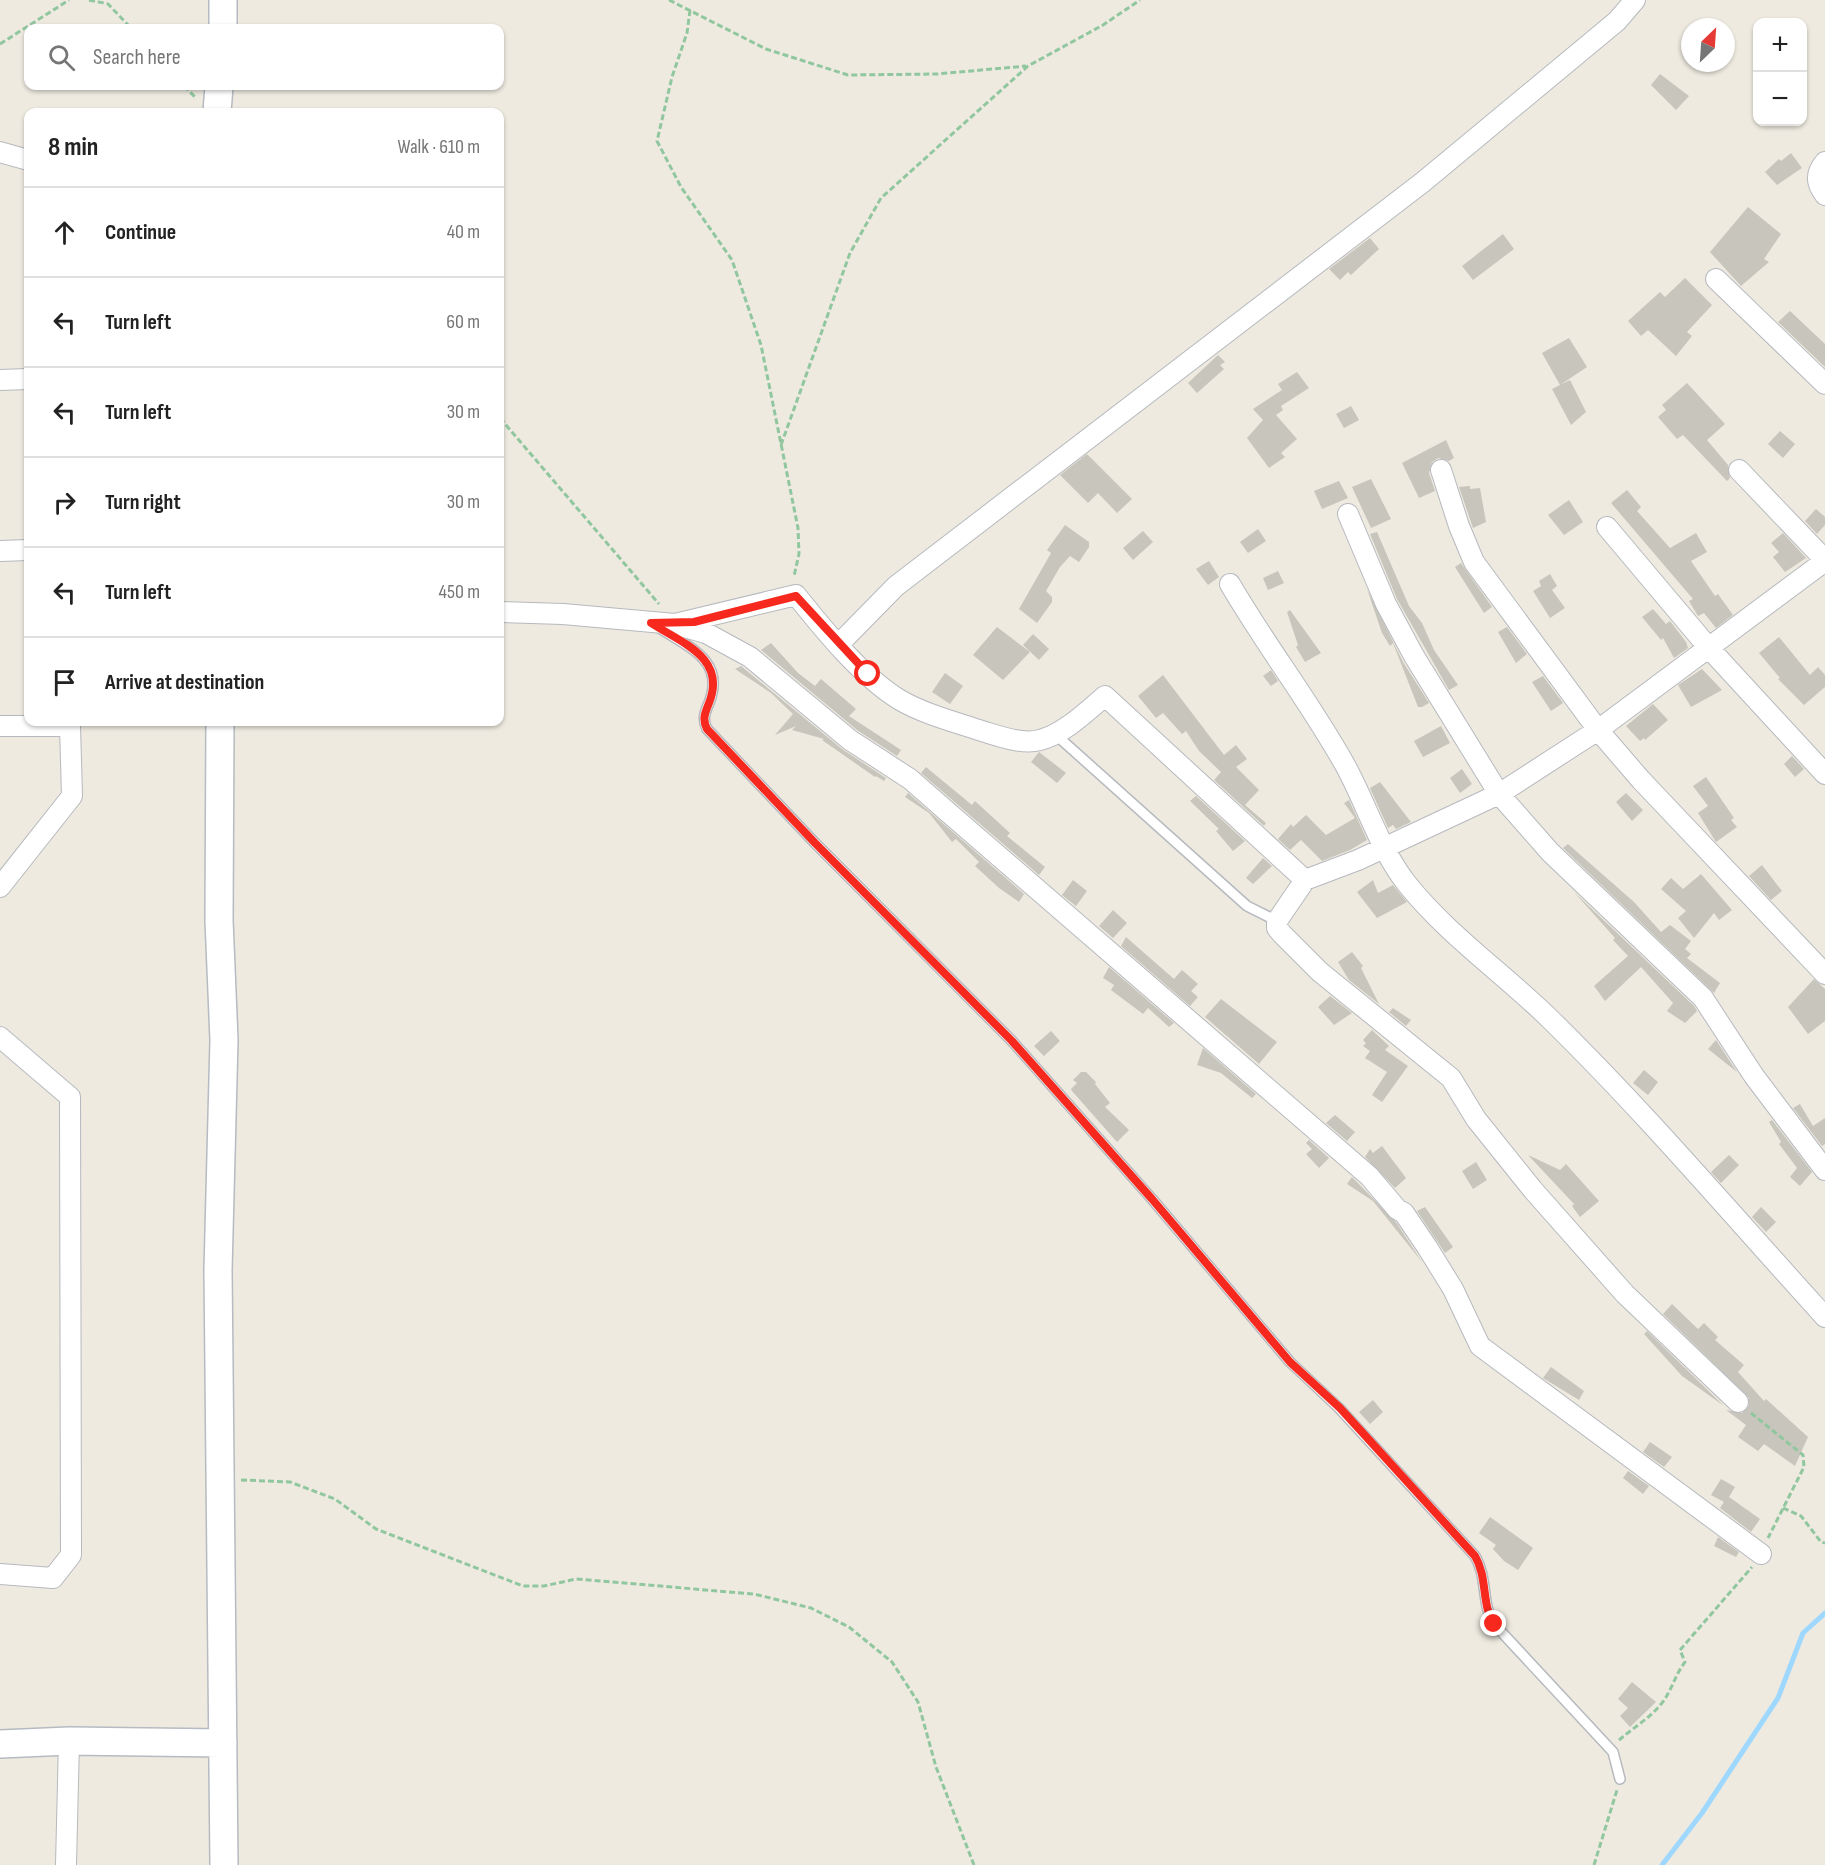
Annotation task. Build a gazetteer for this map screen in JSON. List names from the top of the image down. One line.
{"north":"top right","page":{"map_buttons":["+","−"],"search":"Search here","heading":["8 min","Walk · 610 m"],"list":[["Continue","40 m"],["Turn left","60 m"],["Turn left","30 m"],["Turn right","30 m"],["Turn left","450 m"],"Arrive at destination"]}}
